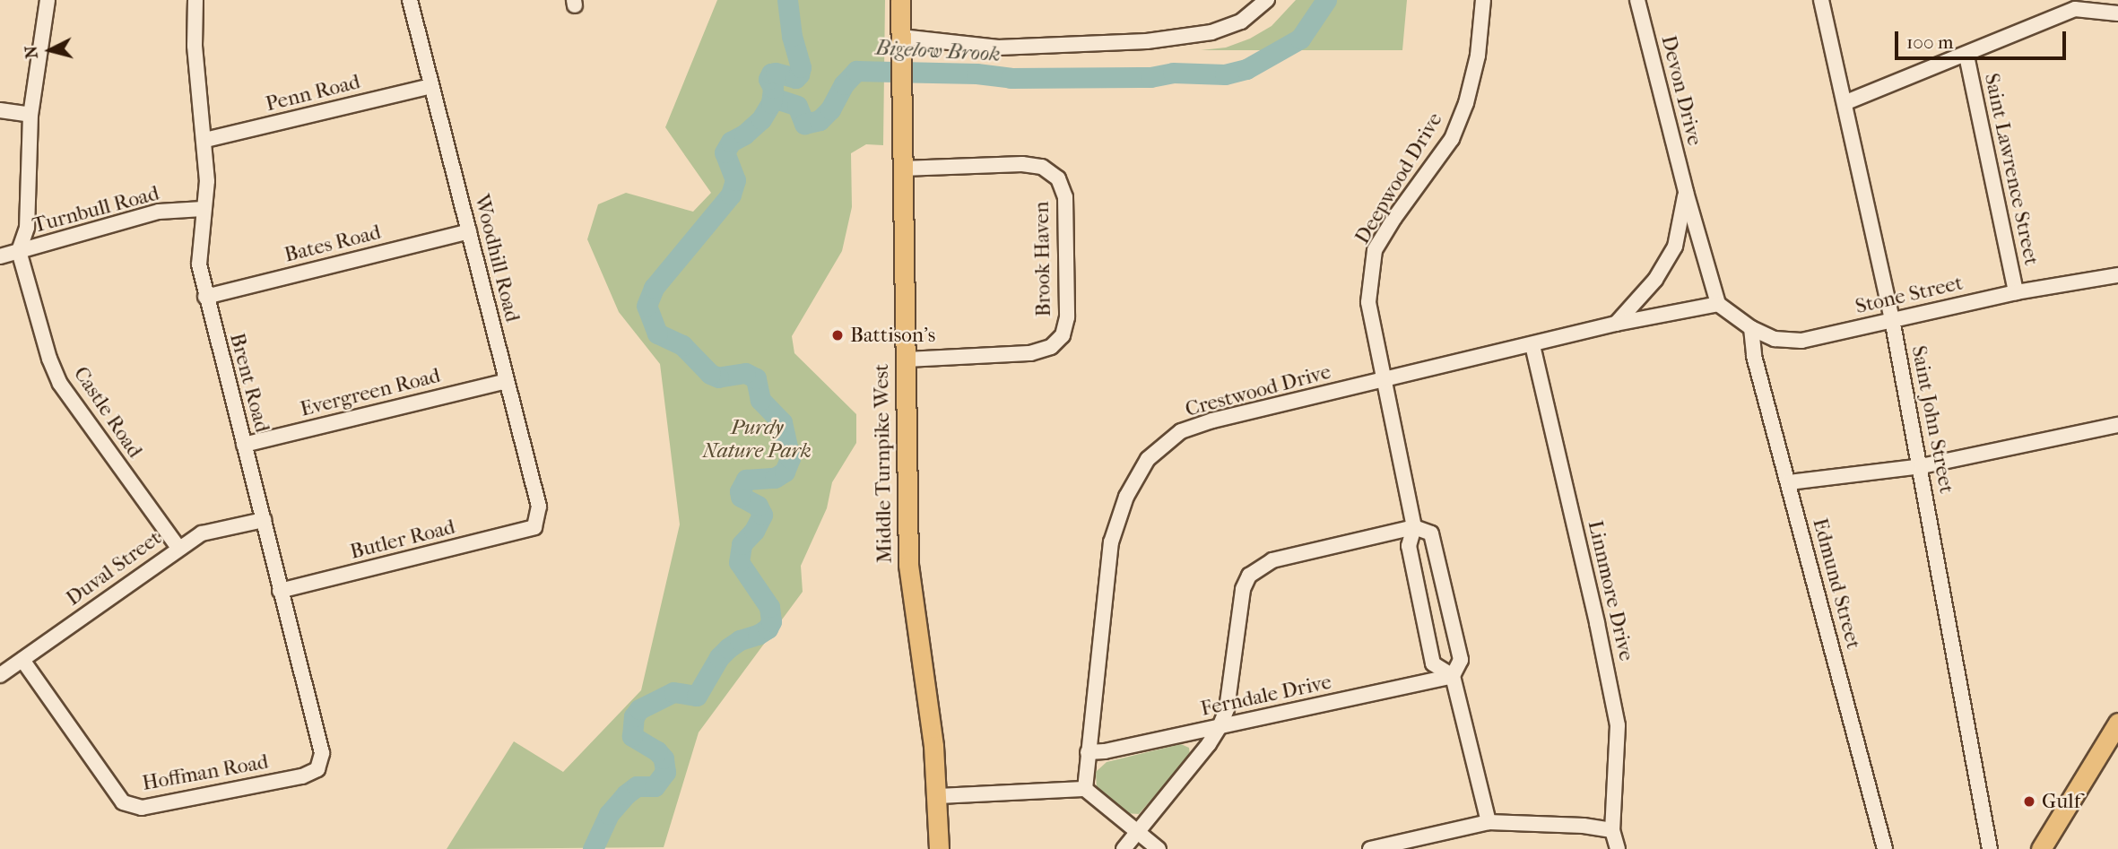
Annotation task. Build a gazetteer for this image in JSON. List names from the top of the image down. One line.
{"streets":{"main road":["Middle Turnpike West"],"street":["Devon Drive","Penn Road","Saint Lawrence Street","Deepwood Drive","Turnbull Road","Bates Road","Woodhill Road","Brook Haven","Stone Street","Brent Road","Crestwood Drive","Evergreen Road","Castle Road","Saint John Street","Butler Road","Duval Street","Edmund Street","Linnmore Drive","Ferndale Drive","Hoffman Road"]},"crossings":[["Devon Drive","Stone Street"],["Devon Drive","Crestwood Drive"],["Penn Road","Woodhill Road"],["Penn Road","Brent Road"],["Saint Lawrence Street","Stone Street"],["Deepwood Drive","Crestwood Drive"],["Deepwood Drive","Ferndale Drive"],["Turnbull Road","Brent Road"],["Turnbull Road","Castle Road"],["Bates Road","Woodhill Road"],["Bates Road","Brent Road"],["Woodhill Road","Evergreen Road"],["Woodhill Road","Butler Road"],["Brook Haven","Middle Turnpike West"],["Stone Street","Crestwood Drive"],["Stone Street","Saint John Street"],["Stone Street","Edmund Street"],["Brent Road","Evergreen Road"],["Brent Road","Butler Road"],["Brent Road","Duval Street"],["Brent Road","Hoffman Road"],["Crestwood Drive","Linnmore Drive"],["Crestwood Drive","Ferndale Drive"],["Castle Road","Duval Street"],["Duval Street","Hoffman Road"]],"water":["Bigelow Brook"],"parks":["Purdy Nature Park"],"places":["Battison's","Gulf"],"scale_bar":"100 m","north":"left"}
